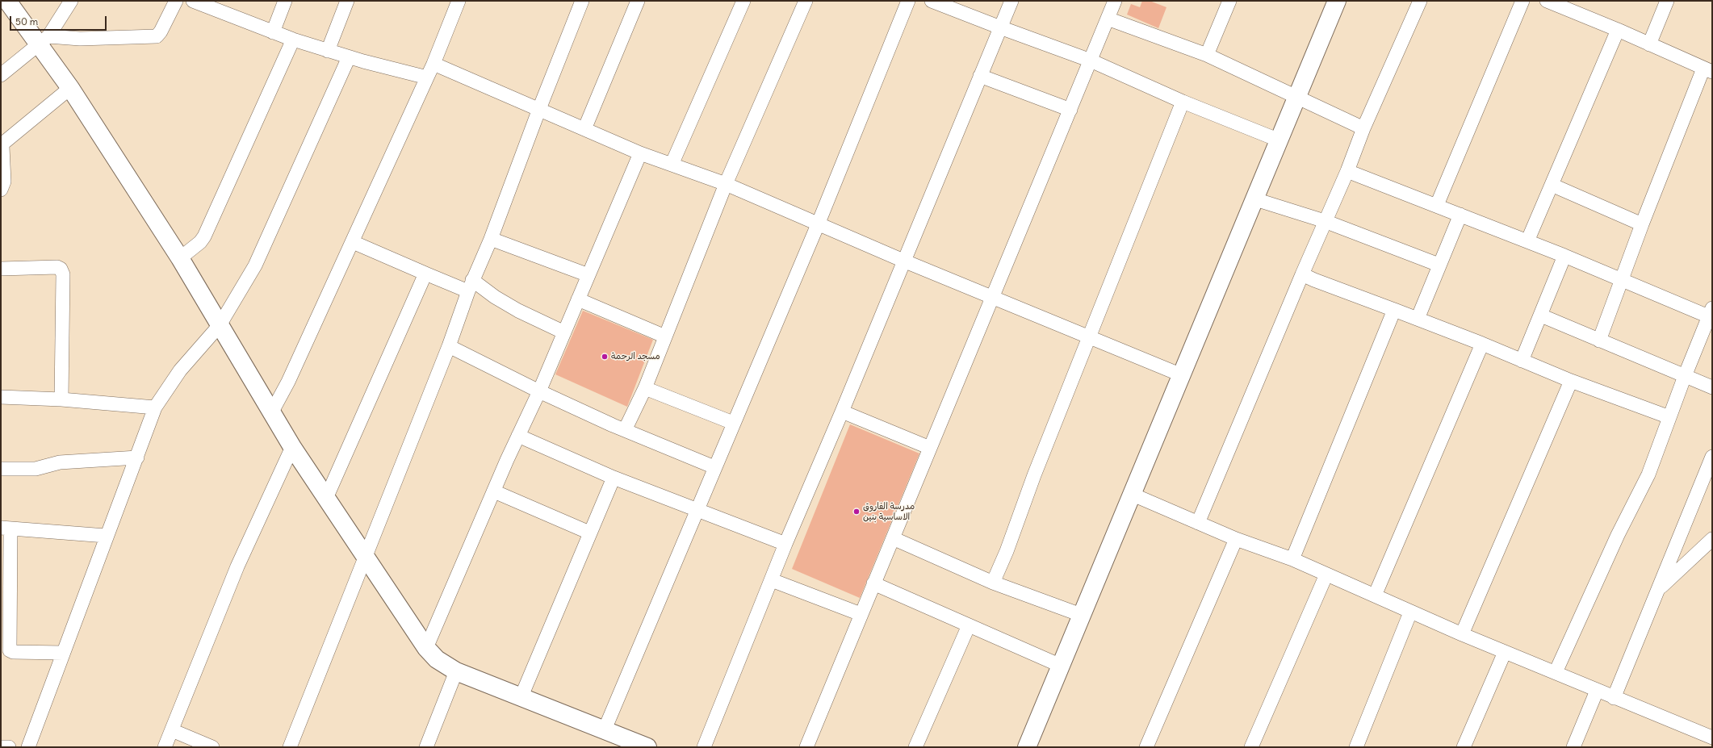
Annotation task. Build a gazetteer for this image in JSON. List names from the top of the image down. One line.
{"places":["مسجد الرحمة","مدرسة الفاروق الاساسية بنين"],"scale_bar":"50 m"}
